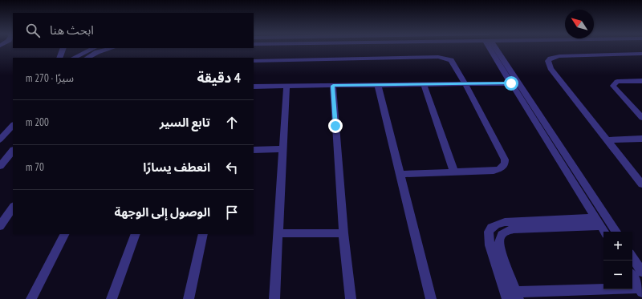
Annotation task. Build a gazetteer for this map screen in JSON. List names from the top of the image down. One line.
{"north":"top left","page":{"search":"ابحث هنا","heading":["4 دقيقة","سيرًا · 270 m"],"list":[["تابع السير","200 m"],["انعطف يسارًا","70 m"],"الوصول إلى الوجهة"],"map_buttons":["+","−"]}}
